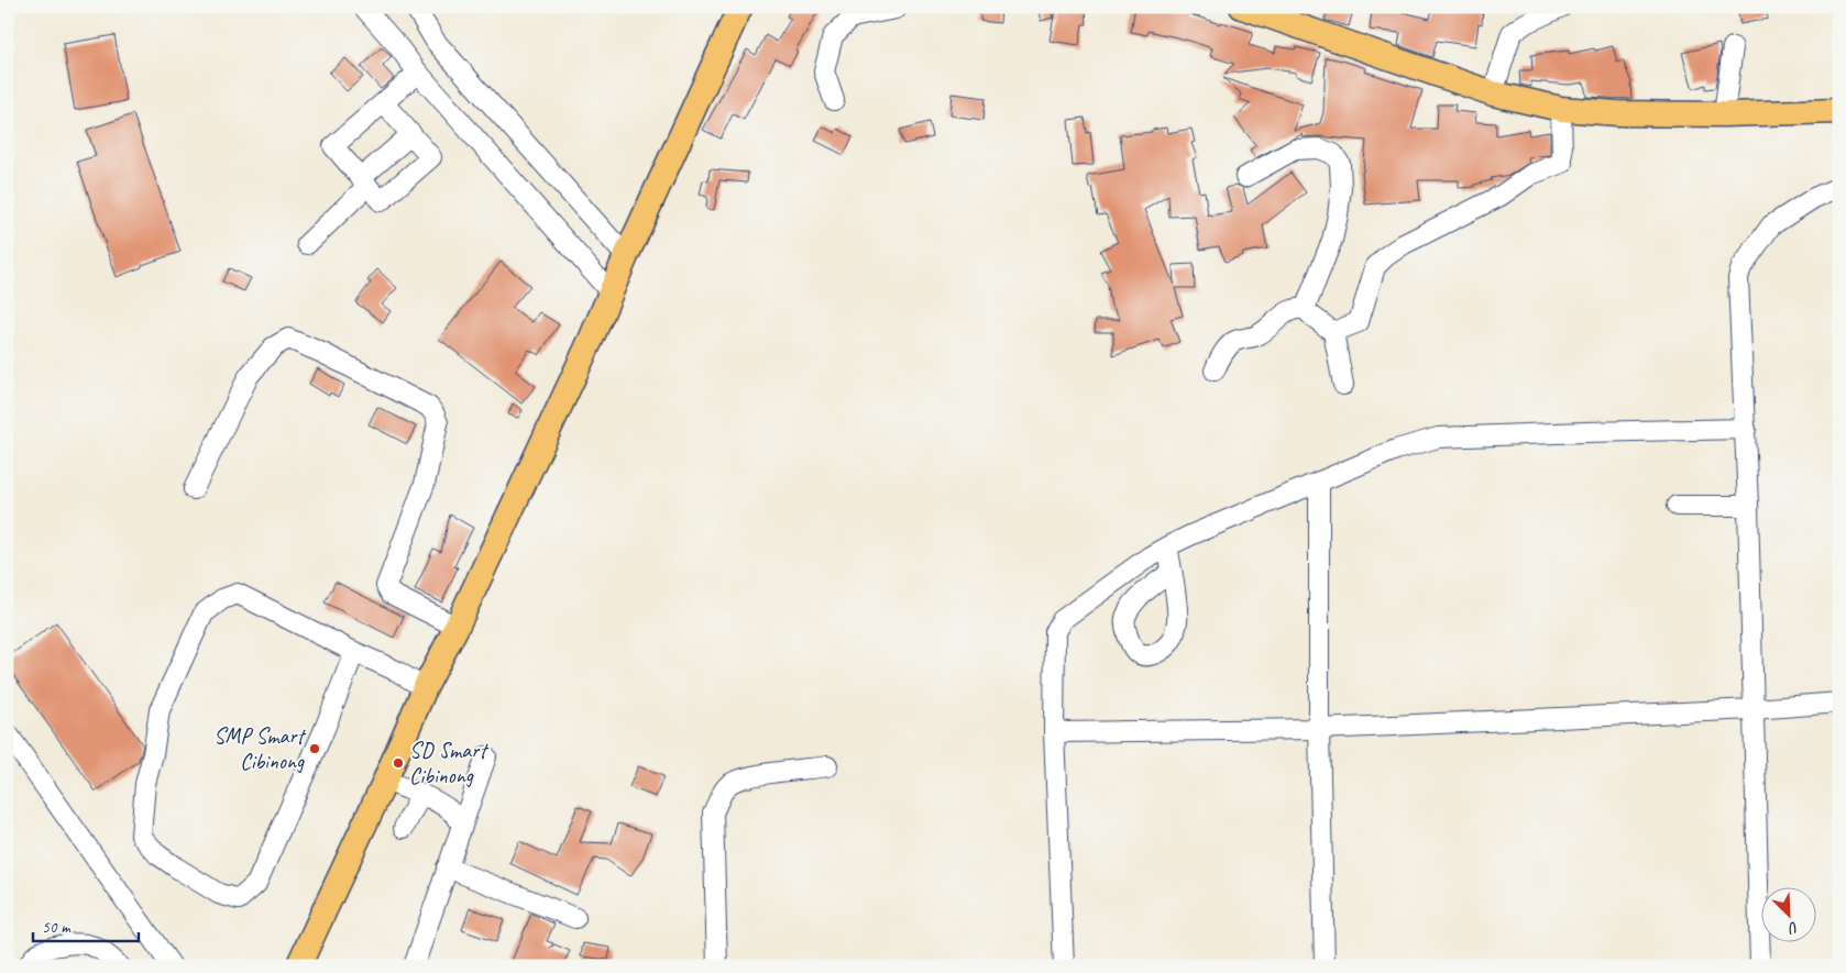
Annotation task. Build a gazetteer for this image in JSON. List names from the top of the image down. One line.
{"places":["SMP Smart Cibinong","SD Smart Cibinong"],"scale_bar":"50 m","north":"bottom right"}
